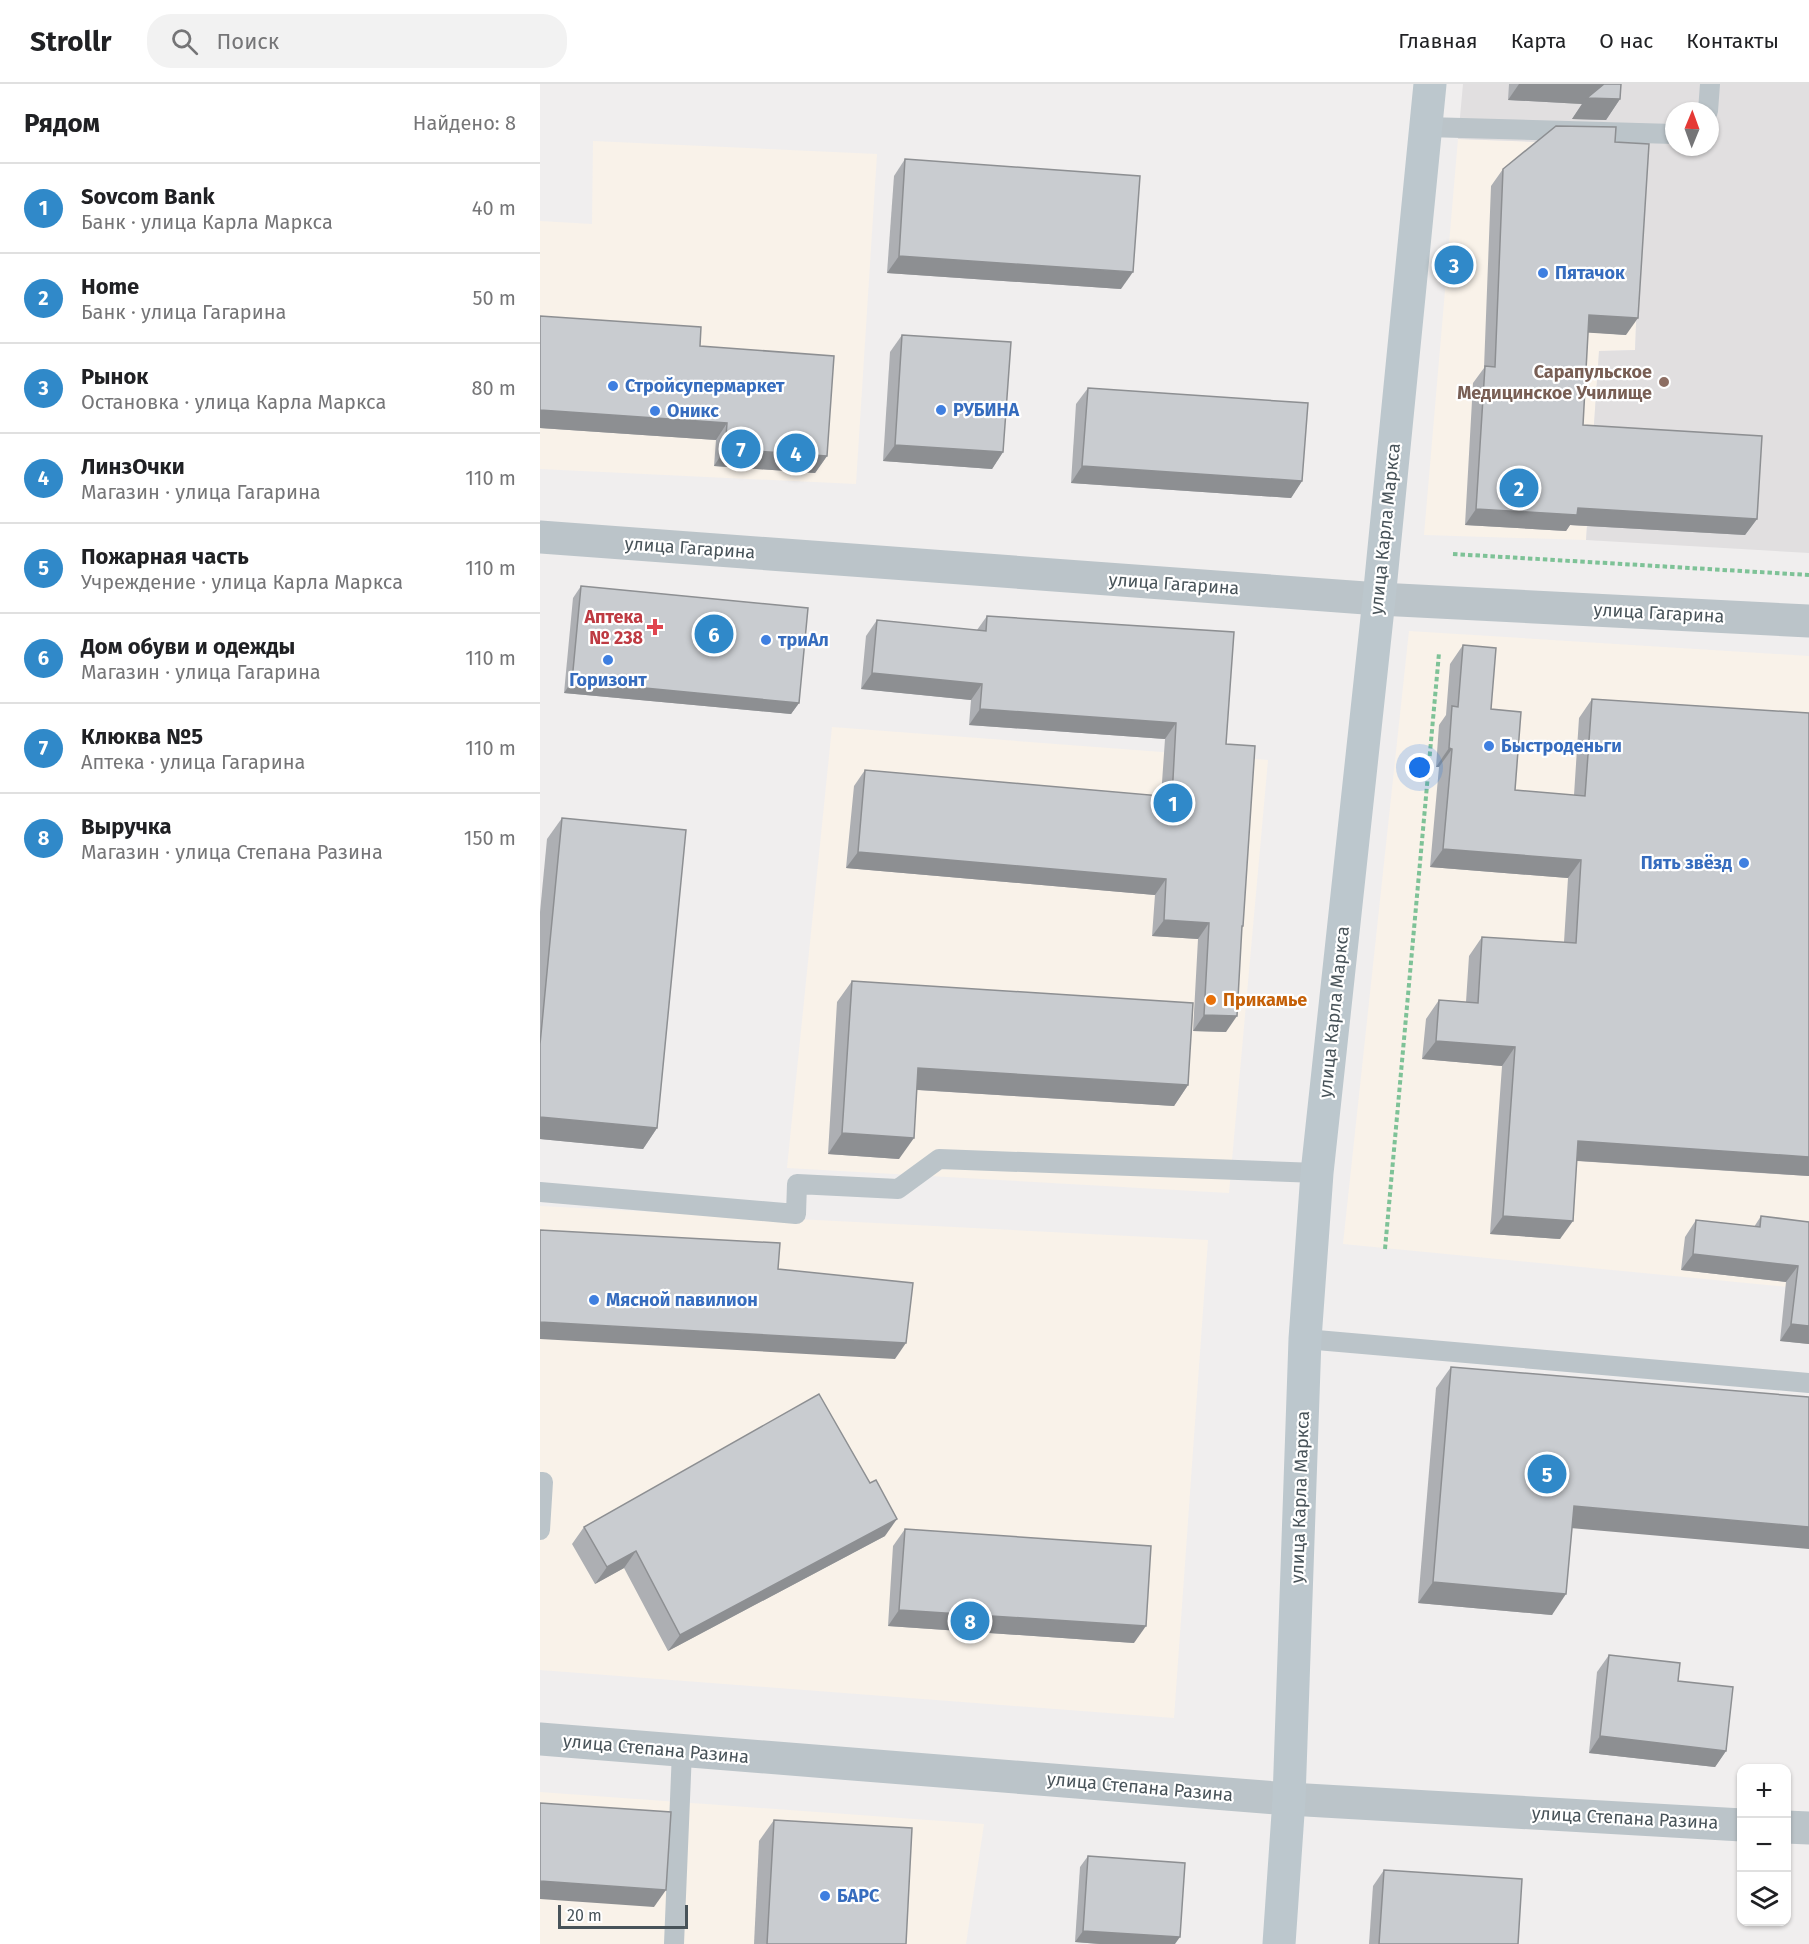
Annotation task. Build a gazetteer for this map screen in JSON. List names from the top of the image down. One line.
{"streets":{"main road":["улица Карла Маркса"],"street":["улица Гагарина","улица Степана Разина"]},"crossings":[["улица Карла Маркса","улица Гагарина"],["улица Карла Маркса","улица Степана Разина"]],"places":{"other":["Пятачок","Сарапульское Медицинское Училище","Стройсупермаркет","РУБИНА","Оникс","триАл","Горизонт","Быстроденьги","Пять звёзд","Прикамье","Мясной павилион","БАРС"],"health":["Аптека № 238"]},"scale_bar":"20 m","north":"top","page":{"header":"Strollr","search":"Поиск","nav":["Главная","Карта","О нас","Контакты"],"heading":["Рядом","Найдено: 8"],"list":[{"mark":"1","name":"Sovcom Bank","note":"Банк · улица Карла Маркса","value":"40 m"},{"mark":"2","name":"Home","note":"Банк · улица Гагарина","value":"50 m"},{"mark":"3","name":"Рынок","note":"Остановка · улица Карла Маркса","value":"80 m"},{"mark":"4","name":"ЛинзОчки","note":"Магазин · улица Гагарина","value":"110 m"},{"mark":"5","name":"Пожарная часть","note":"Учреждение · улица Карла Маркса","value":"110 m"},{"mark":"6","name":"Дом обуви и одежды","note":"Магазин · улица Гагарина","value":"110 m"},{"mark":"7","name":"Клюква №5","note":"Аптека · улица Гагарина","value":"110 m"},{"mark":"8","name":"Выручка","note":"Магазин · улица Степана Разина","value":"150 m"}],"pins":["3","7","4","2","6","1","5","8"],"map_buttons":["+","−"],"scale":"20 m"}}
